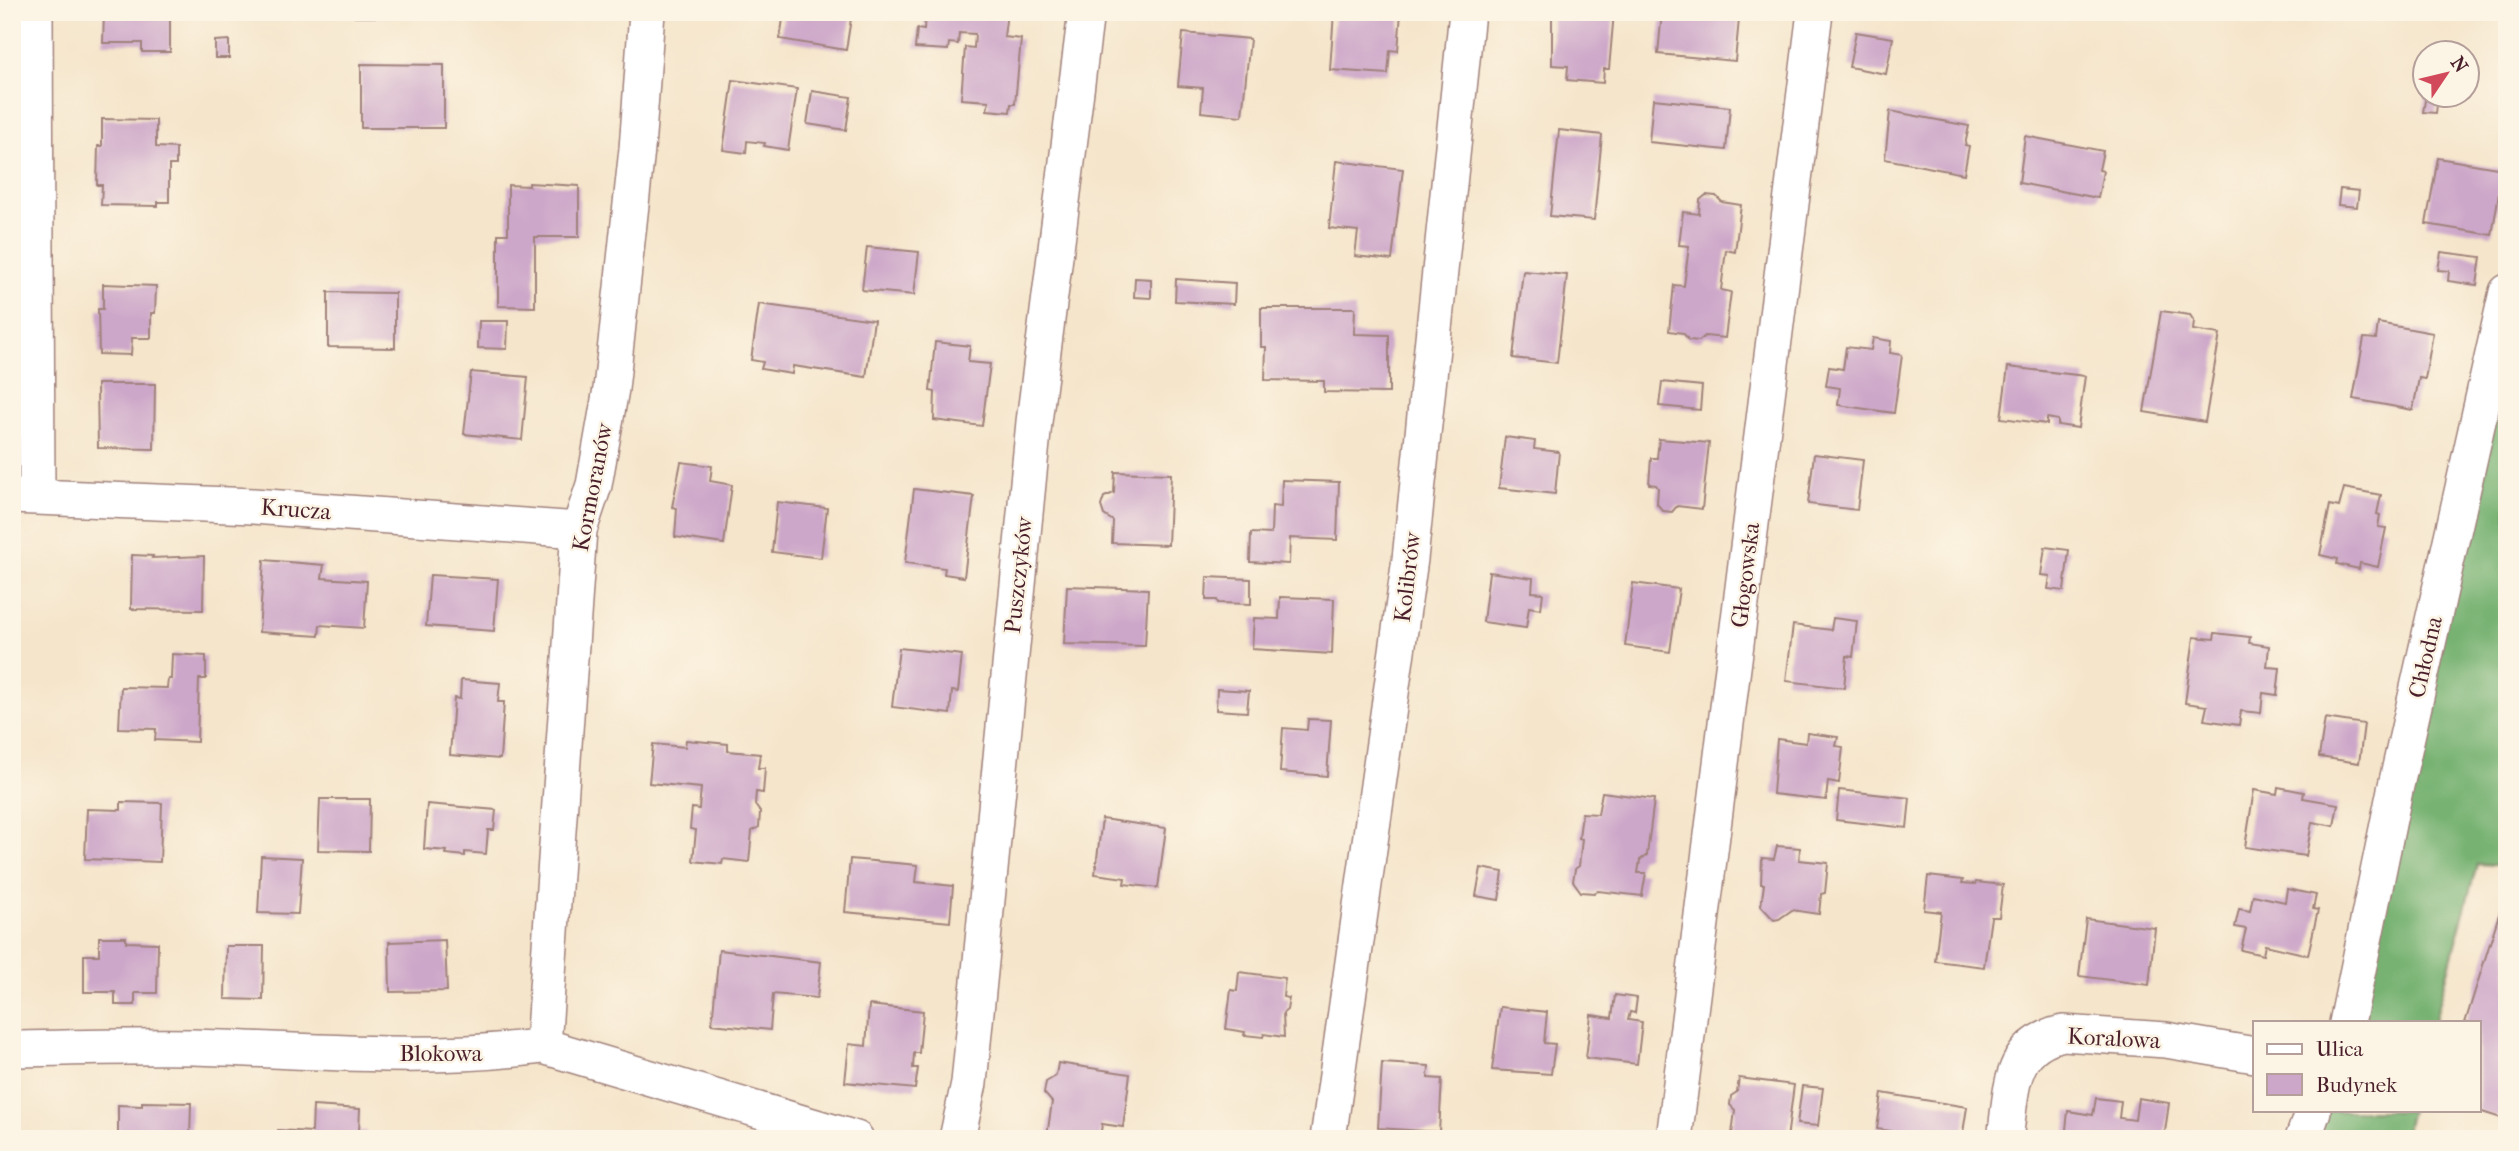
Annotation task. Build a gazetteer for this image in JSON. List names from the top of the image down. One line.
{"streets":{"street":["Kormoranów","Krucza","Puszczyków","Głogowska","Kolibrów","Chłodna","Koralowa","Blokowa"]},"crossings":[["Kormoranów","Krucza"],["Kormoranów","Blokowa"]],"legend":["Ulica","Budynek"],"north":"top right"}
